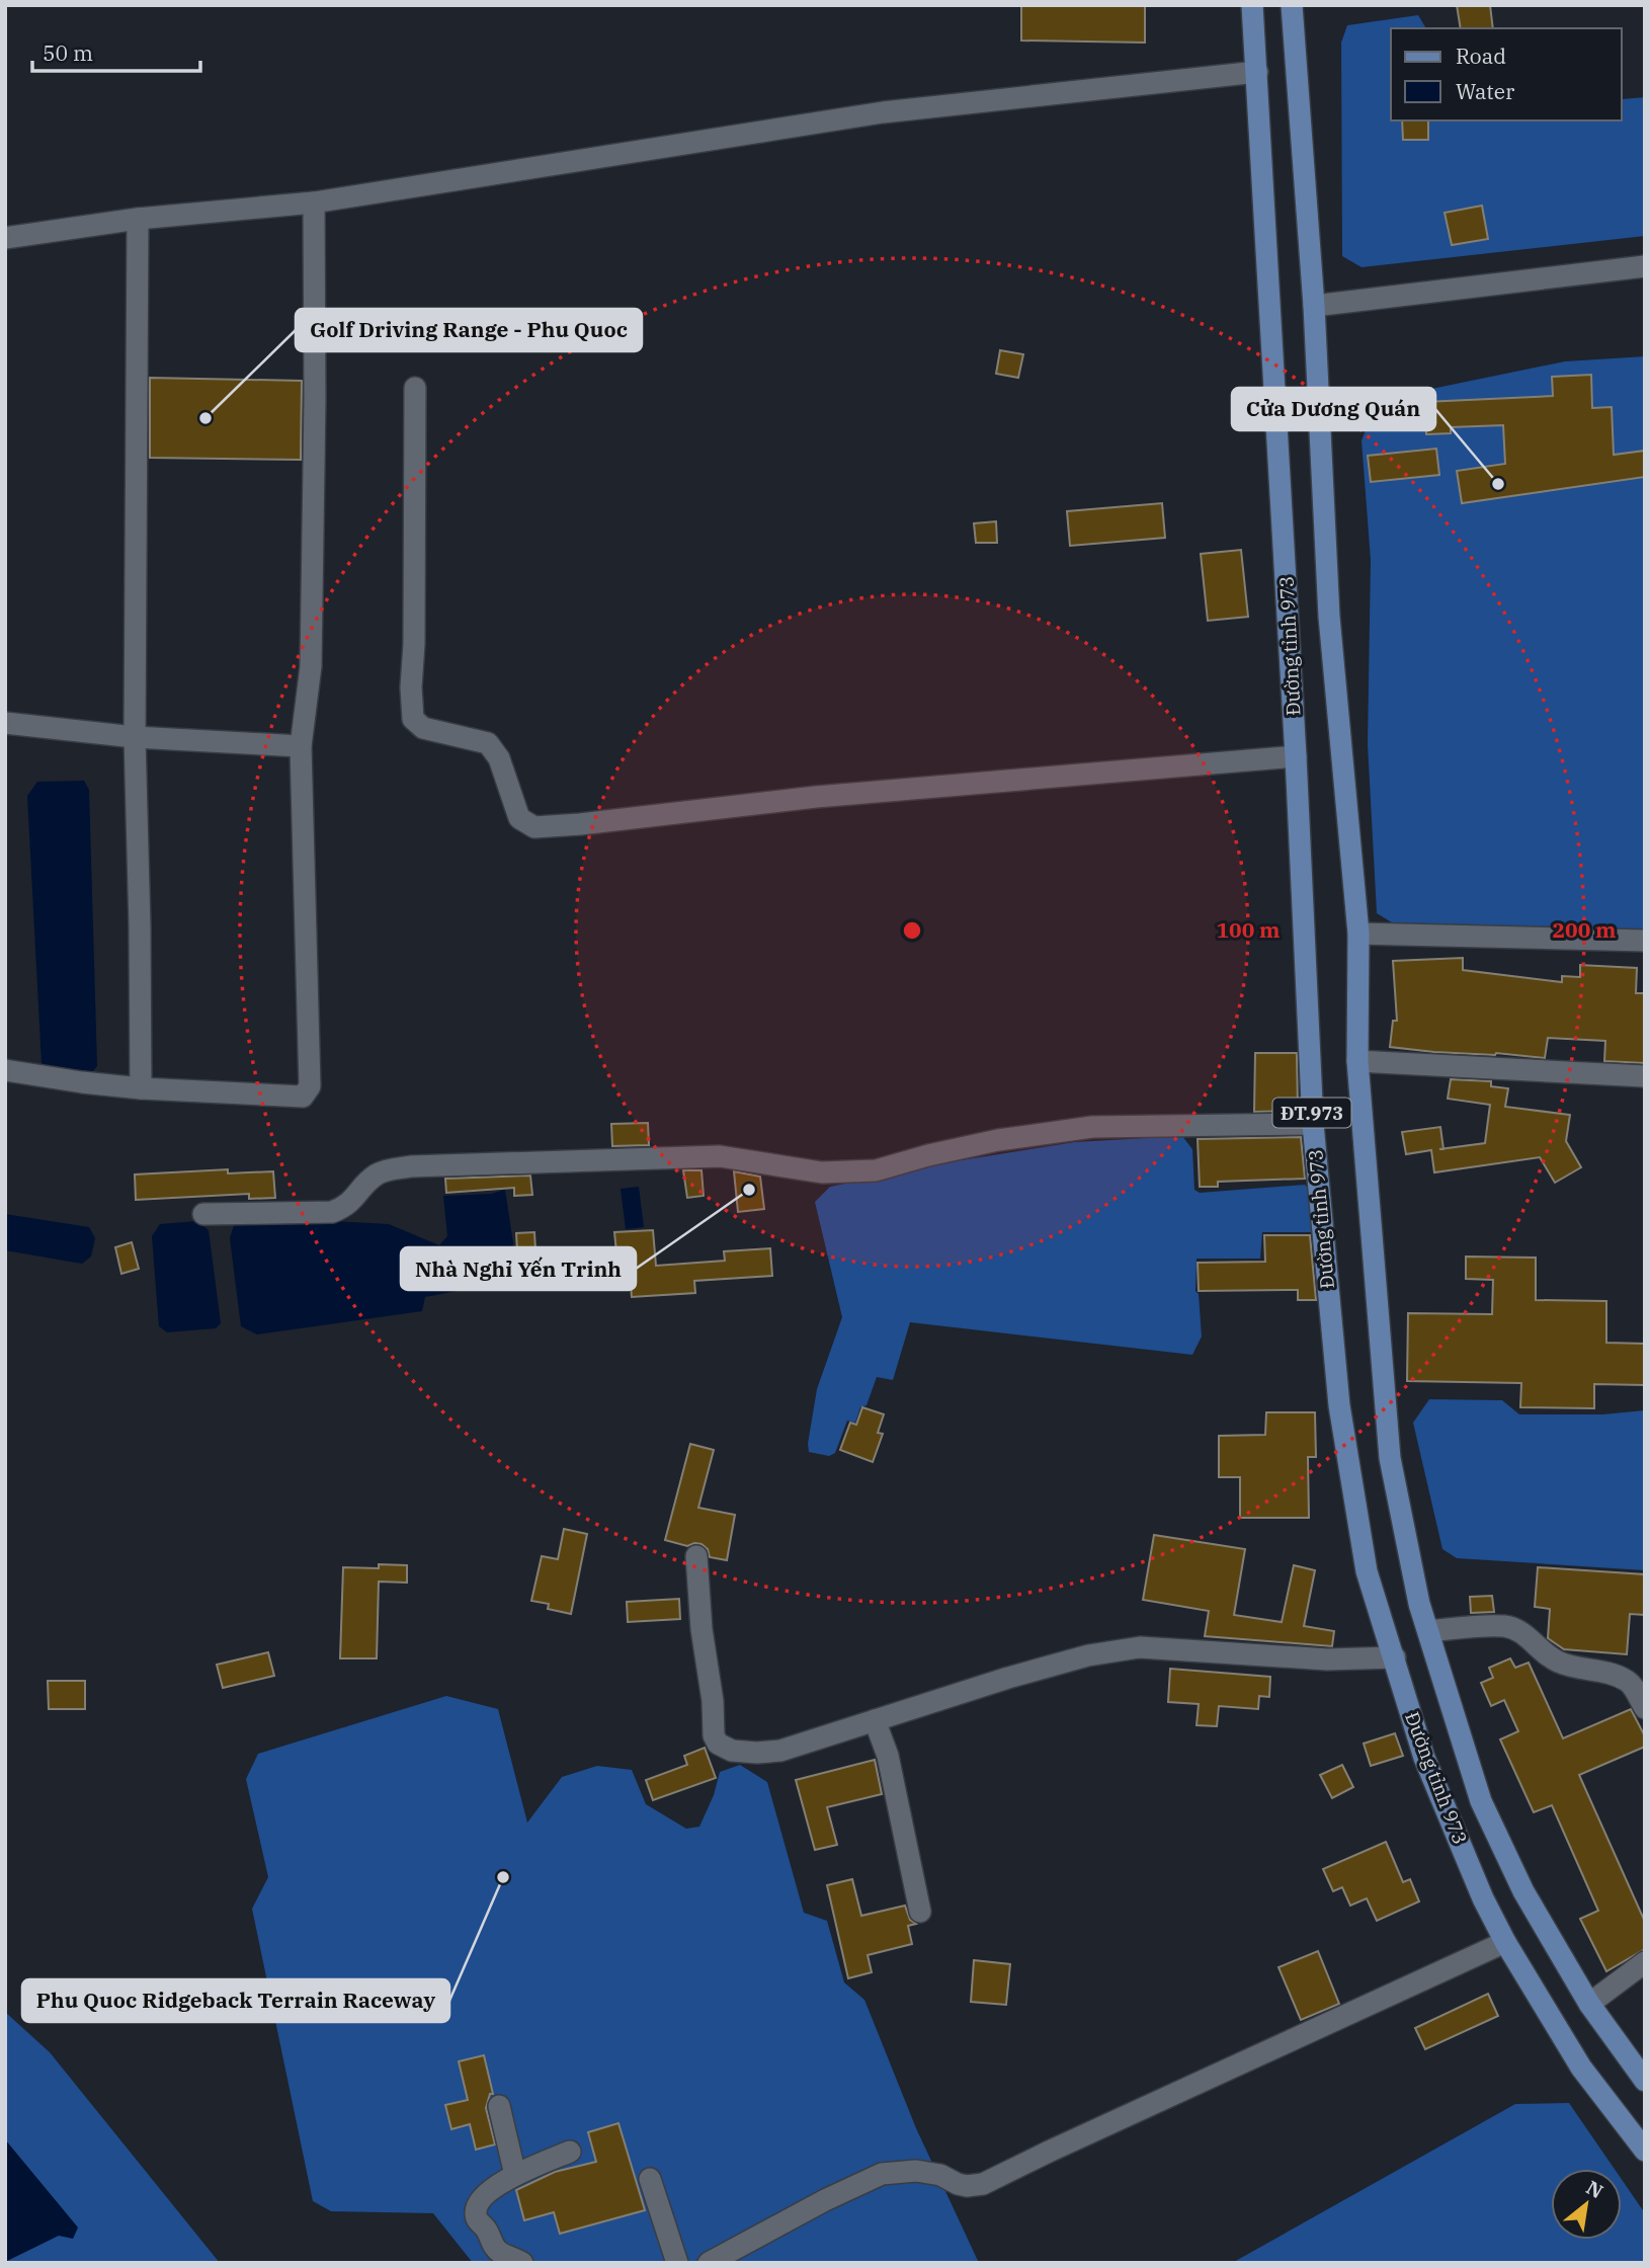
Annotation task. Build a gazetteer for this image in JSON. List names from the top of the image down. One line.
{"streets":{"main road":["Đường tỉnh 973","ĐT.973"]},"places":["Golf Driving Range - Phu Quoc","Cửa Dương Quán","Nhà Nghỉ Yến Trinh","Phu Quoc Ridgeback Terrain Raceway"],"legend":["Road","Water"],"scale_bar":"50 m","north":"top right","rings":["100 m","200 m"]}
